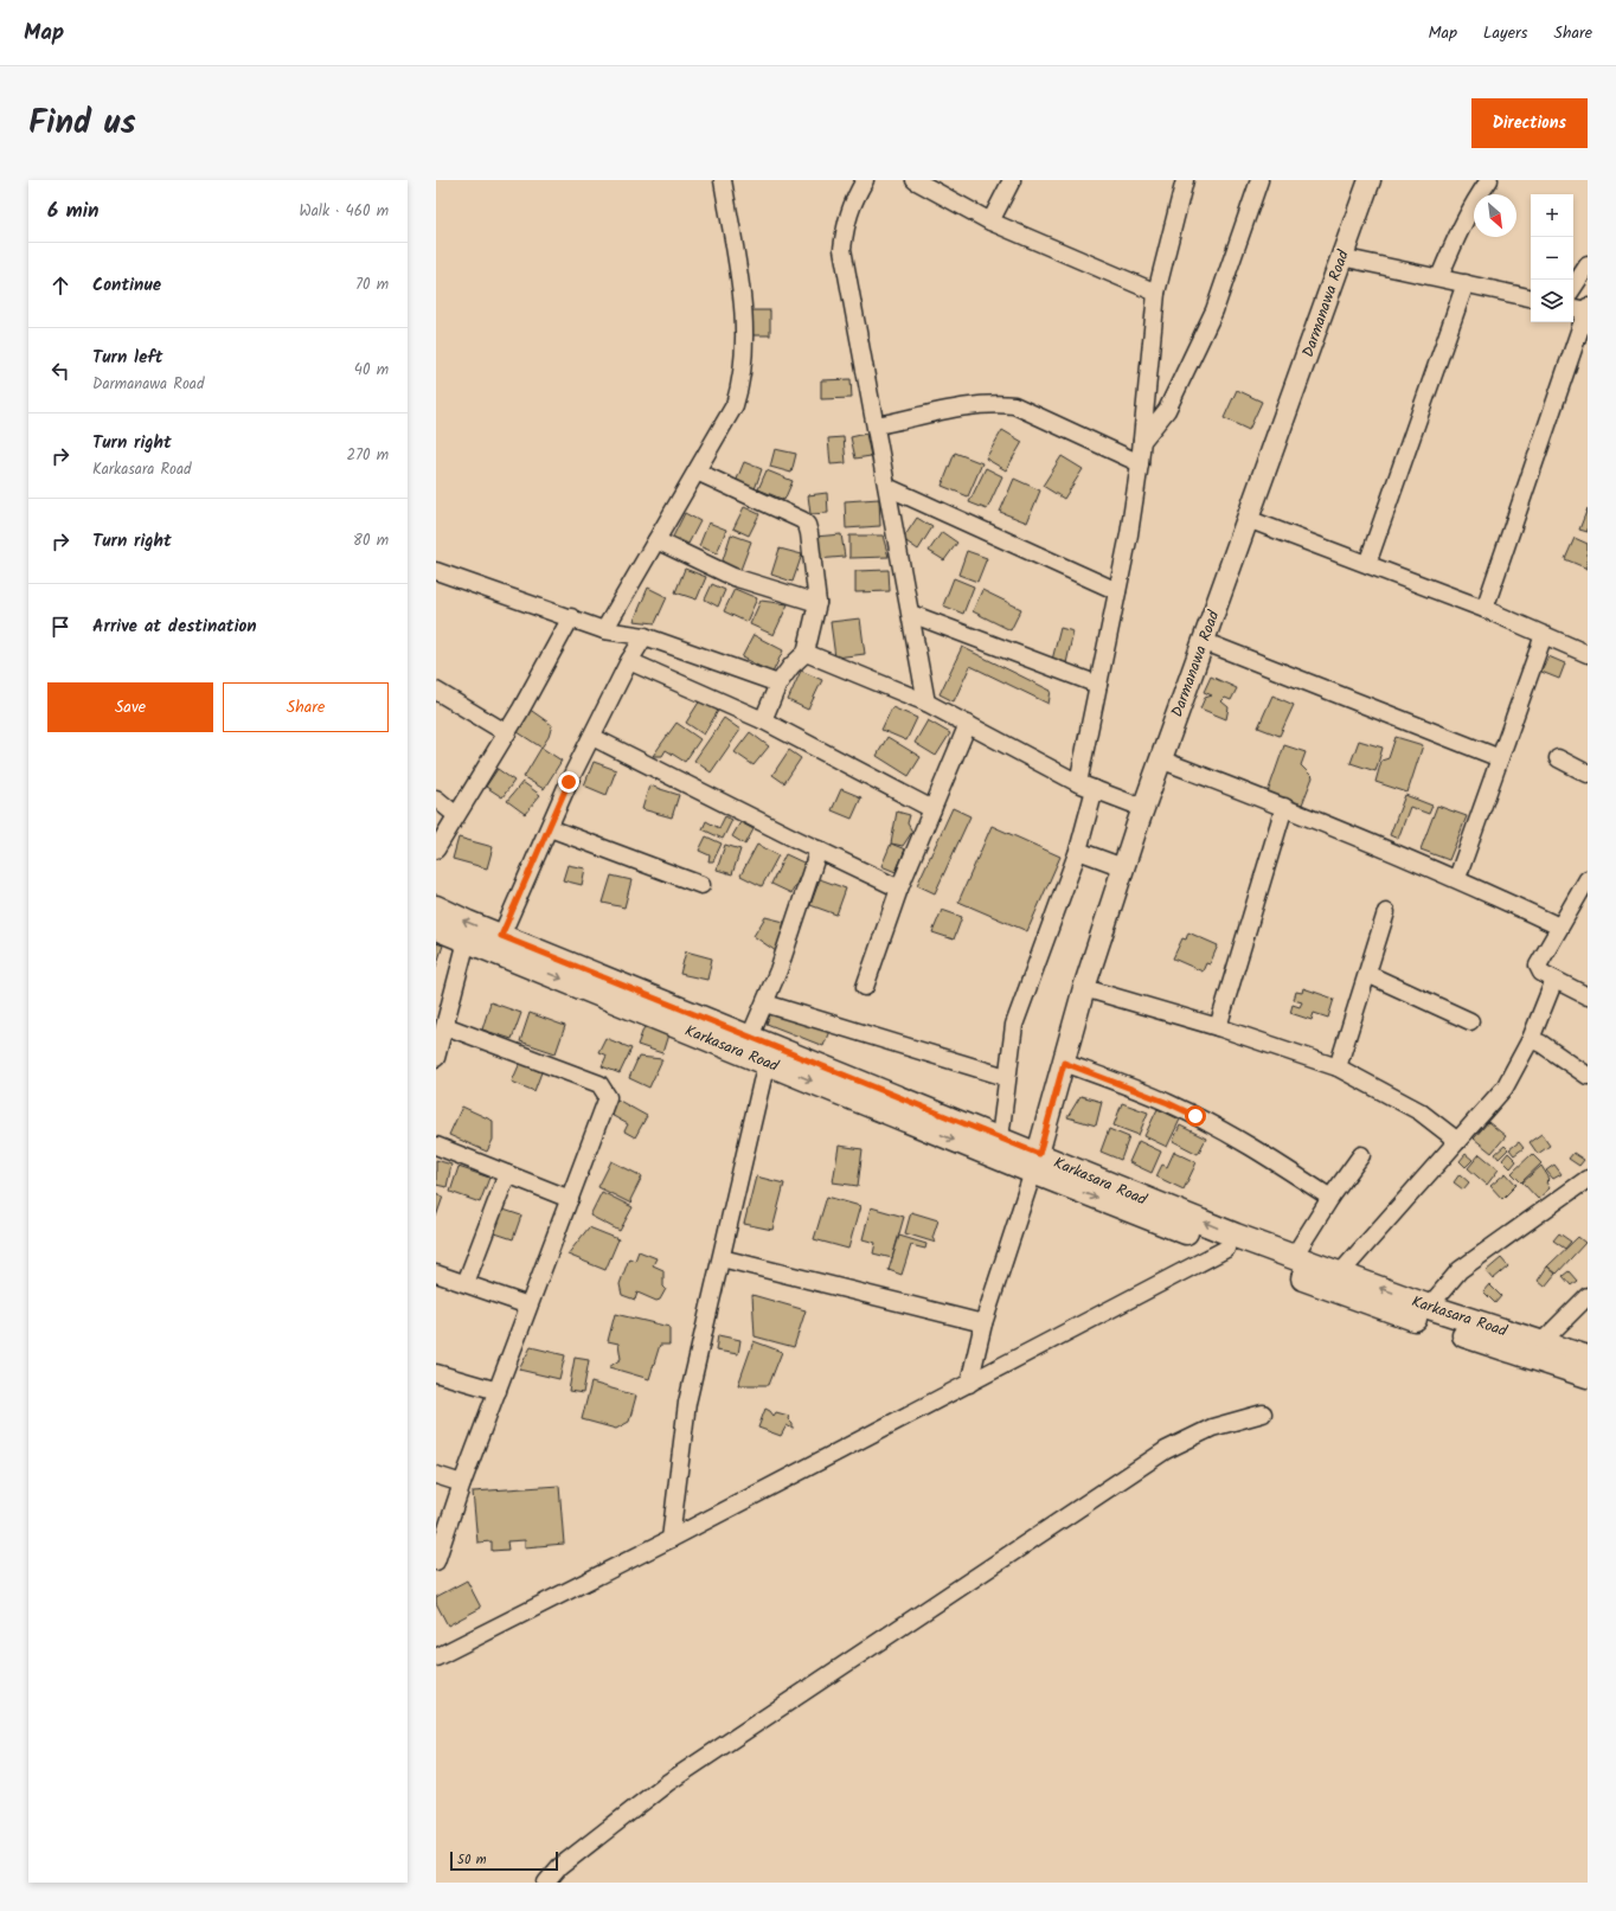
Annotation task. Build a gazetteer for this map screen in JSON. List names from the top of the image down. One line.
{"streets":{"main road":["Karkasara Road"],"street":["Darmanawa Road"]},"crossings":[["Darmanawa Road","Karkasara Road"]],"scale_bar":"50 m","north":"bottom right","page":{"header":"Map","nav":["Map","Layers","Share"],"title":"Find us","buttons":["Directions",["Save","Share"]],"heading":["6 min","Walk · 460 m"],"map_buttons":["+","−"],"list":[["Continue","70 m"],["Turn left","Darmanawa Road","40 m"],["Turn right","Karkasara Road","270 m"],["Turn right","80 m"],"Arrive at destination"],"scale":"50 m"}}
